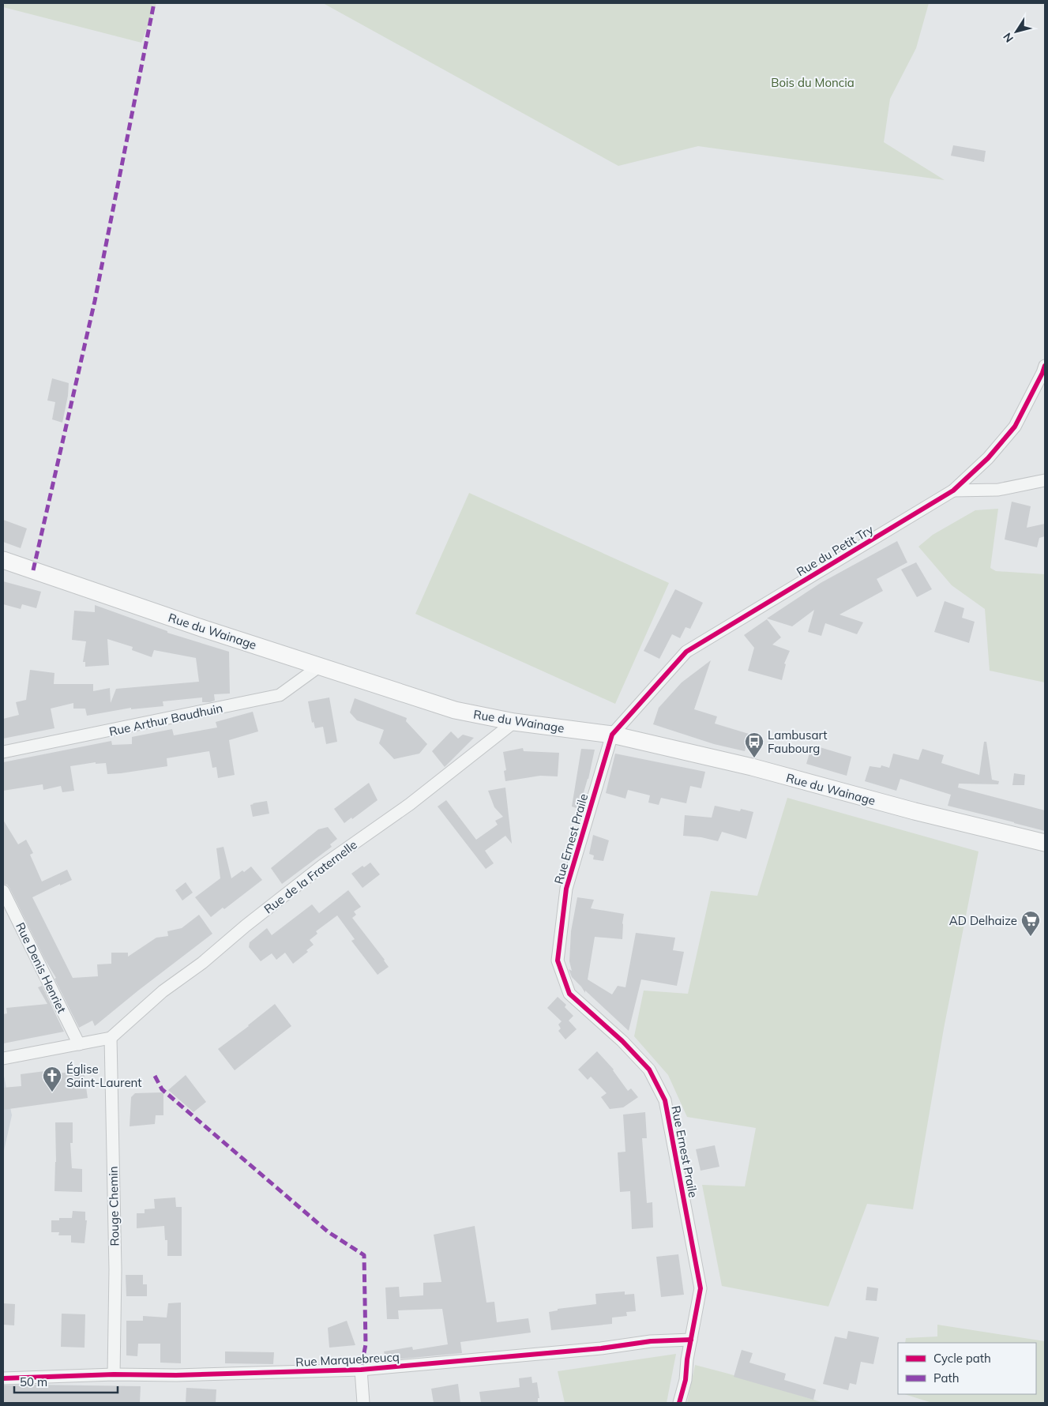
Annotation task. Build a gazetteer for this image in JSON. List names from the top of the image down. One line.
{"streets":{"main road":["Rue du Wainage"],"street":["Rue du Petit Try","Rue Arthur Baudhuin","Rue Ernest Praile","Rue de la Fraternelle","Rue Denis Henriet","Rouge Chemin","Rue Marquebreucq"]},"crossings":[["Rue du Petit Try","Rue du Wainage"],["Rue du Petit Try","Rue Ernest Praile"],["Rue du Wainage","Rue Arthur Baudhuin"],["Rue du Wainage","Rue Ernest Praile"],["Rue du Wainage","Rue de la Fraternelle"],["Rue Ernest Praile","Rue Marquebreucq"],["Rue de la Fraternelle","Rouge Chemin"],["Rouge Chemin","Rue Marquebreucq"]],"parks":["Bois du Moncia"],"places":{"bus stop":["Lambusart Faubourg"],"supermarket":["AD Delhaize"],"church":["Église Saint-Laurent"]},"legend":["Cycle path","Path"],"scale_bar":"50 m","north":"bottom left"}
